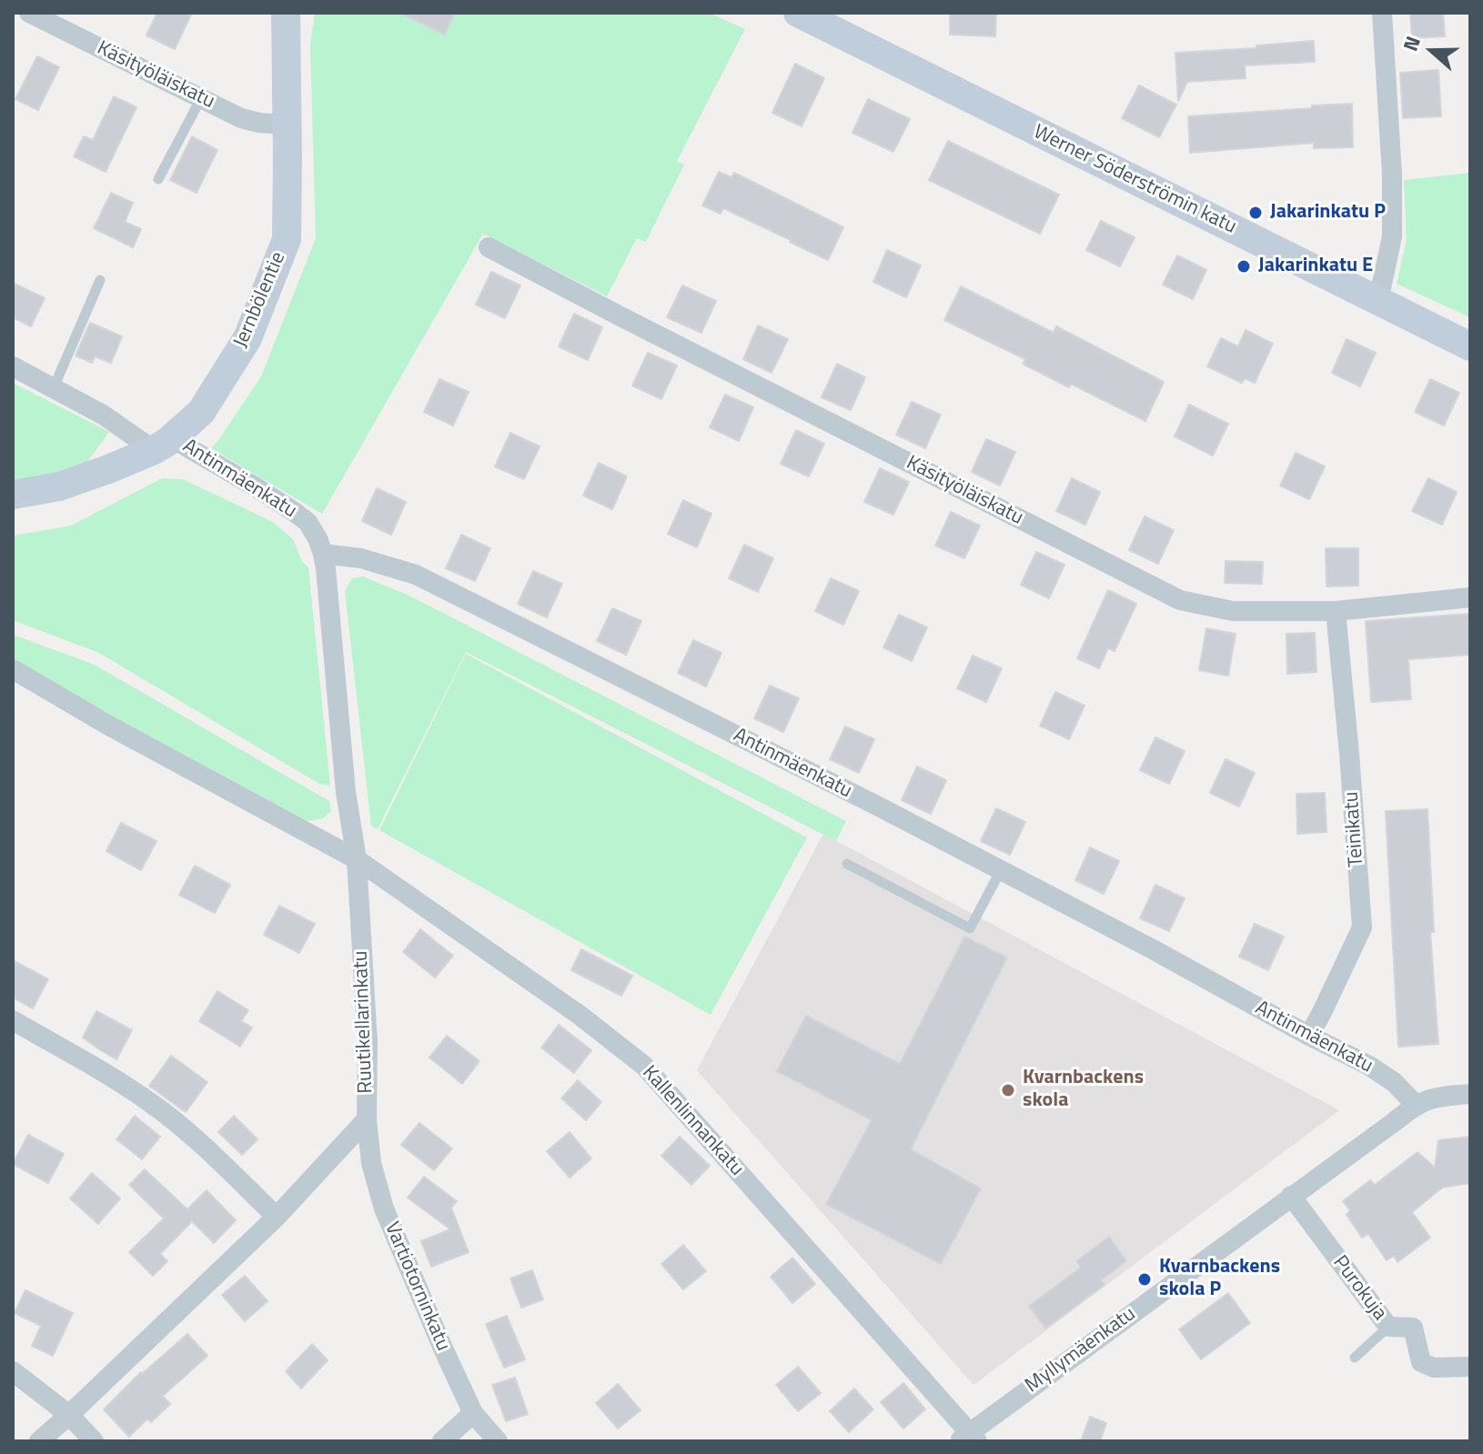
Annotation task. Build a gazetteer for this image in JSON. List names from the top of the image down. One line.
{"streets":{"street":["Käsityöläiskatu","Werner Söderströmin katu","Jernbölentie","Antinmäenkatu","Teinikatu","Ruutikellarinkatu","Kallenlinnankatu","Vartiotorninkatu","Purokuja","Myllymäenkatu"]},"crossings":[["Käsityöläiskatu","Jernbölentie"],["Käsityöläiskatu","Teinikatu"],["Jernbölentie","Antinmäenkatu"],["Antinmäenkatu","Teinikatu"],["Antinmäenkatu","Ruutikellarinkatu"],["Antinmäenkatu","Myllymäenkatu"],["Ruutikellarinkatu","Kallenlinnankatu"],["Ruutikellarinkatu","Vartiotorninkatu"],["Kallenlinnankatu","Myllymäenkatu"],["Purokuja","Myllymäenkatu"]],"places":["Jakarinkatu P","Jakarinkatu E","Kvarnbackens skola","Kvarnbackens skola P"],"north":"left"}
